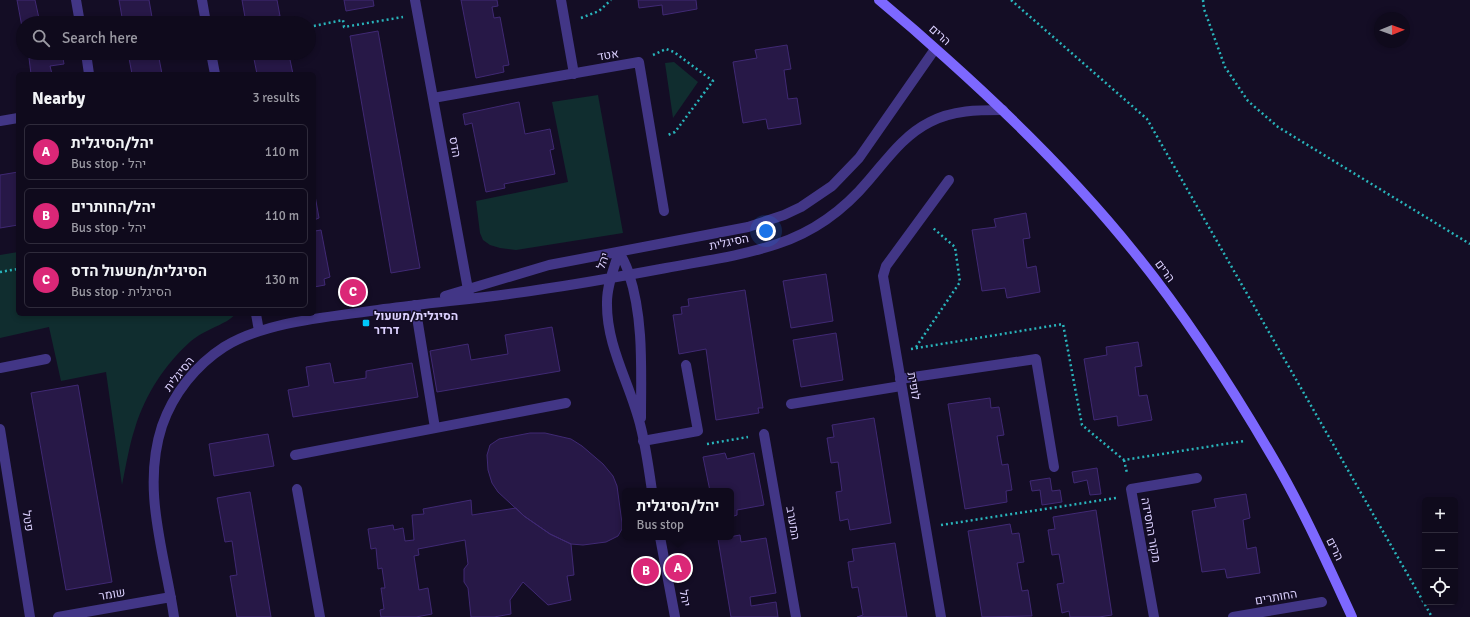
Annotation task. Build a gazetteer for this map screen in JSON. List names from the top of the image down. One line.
{"streets":{"main road":["הרים"],"street":["אטד","הדס","הסיגלית","יהל","לופית","פטל","המערב","מקור החסידה","שומר","החותרים"]},"crossings":[["הרים","הסיגלית"],["אטד","הדס"],["הדס","הסיגלית"],["הסיגלית","יהל"],["הסיגלית","שומר"]],"places":{"transit":["הסיגלית/משעול דרדר"]},"north":"right","page":{"search":"Search here","heading":["Nearby","3 results"],"list":[{"mark":"A","name":"יהל/הסיגלית","note":"Bus stop · יהל","value":"110 m"},{"mark":"B","name":"יהל/החותרים","note":"Bus stop · יהל","value":"110 m"},{"mark":"C","name":"הסיגלית/משעול הדס","note":"Bus stop · הסיגלית","value":"130 m"}],"pins":["C","A","B"],"popup":["יהל/הסיגלית","Bus stop"],"map_buttons":["+","−"]}}
